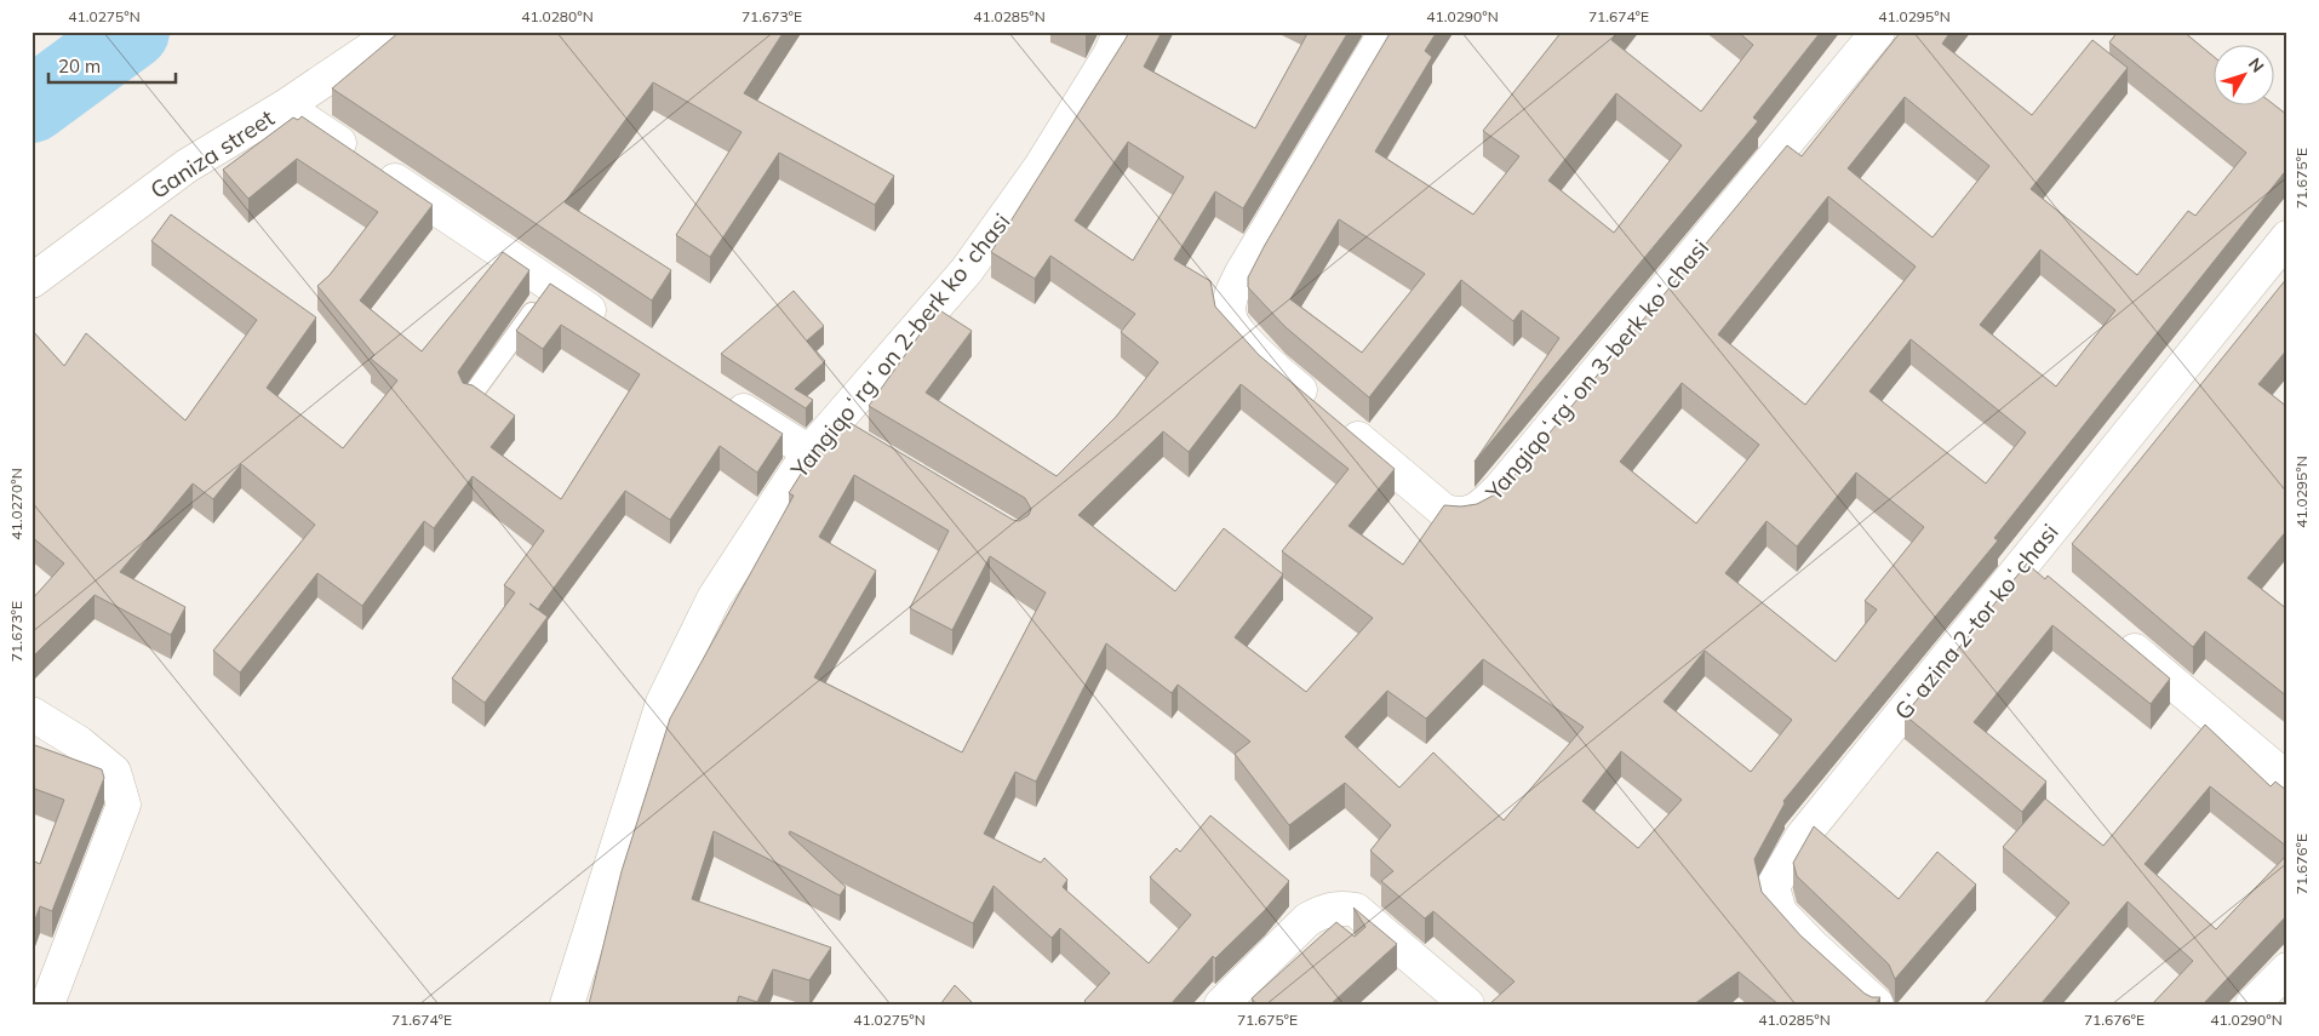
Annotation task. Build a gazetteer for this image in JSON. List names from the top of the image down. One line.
{"streets":{"street":["Ganiza street","Yangiqoʻrgʻon 2-berk koʻchasi","Yangiqoʻrgʻon 3-berk koʻchasi","Gʻazina 2-tor koʻchasi"]},"scale_bar":"20 m","north":"top right","coordinates":["41.0275°N","41.0280°N","71.673°E","41.0285°N","41.0290°N","71.674°E","41.0295°N","71.675°E","41.0270°N","71.676°E"]}
